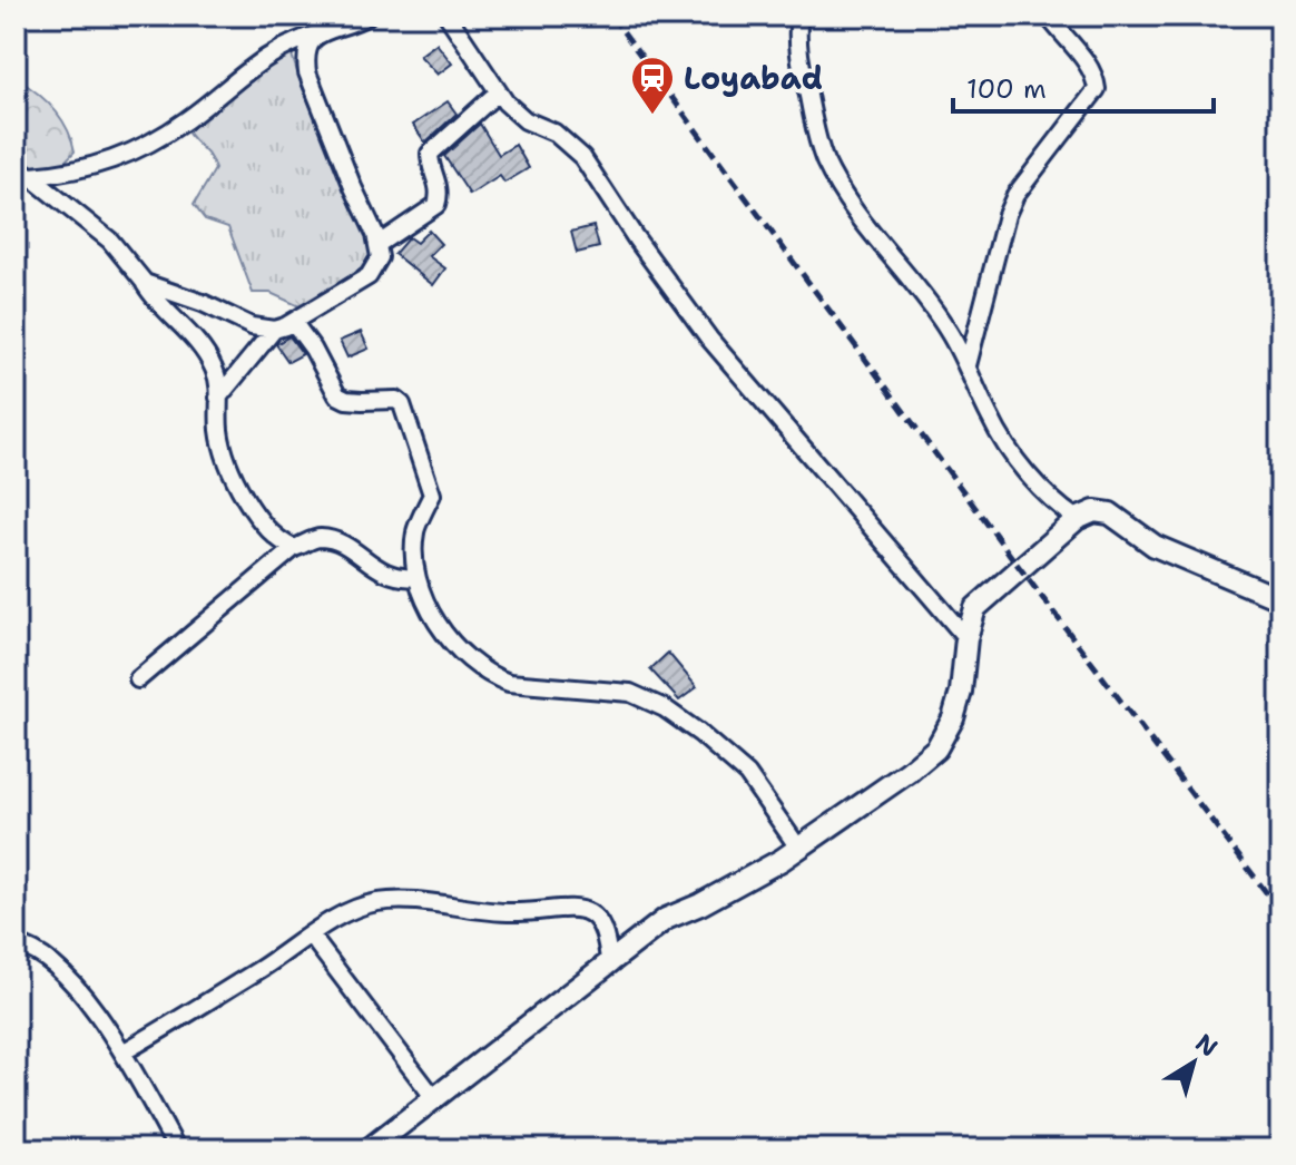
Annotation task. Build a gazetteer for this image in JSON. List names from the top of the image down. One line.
{"places":{"station":["Loyabad"]},"scale_bar":"100 m","north":"top right"}
